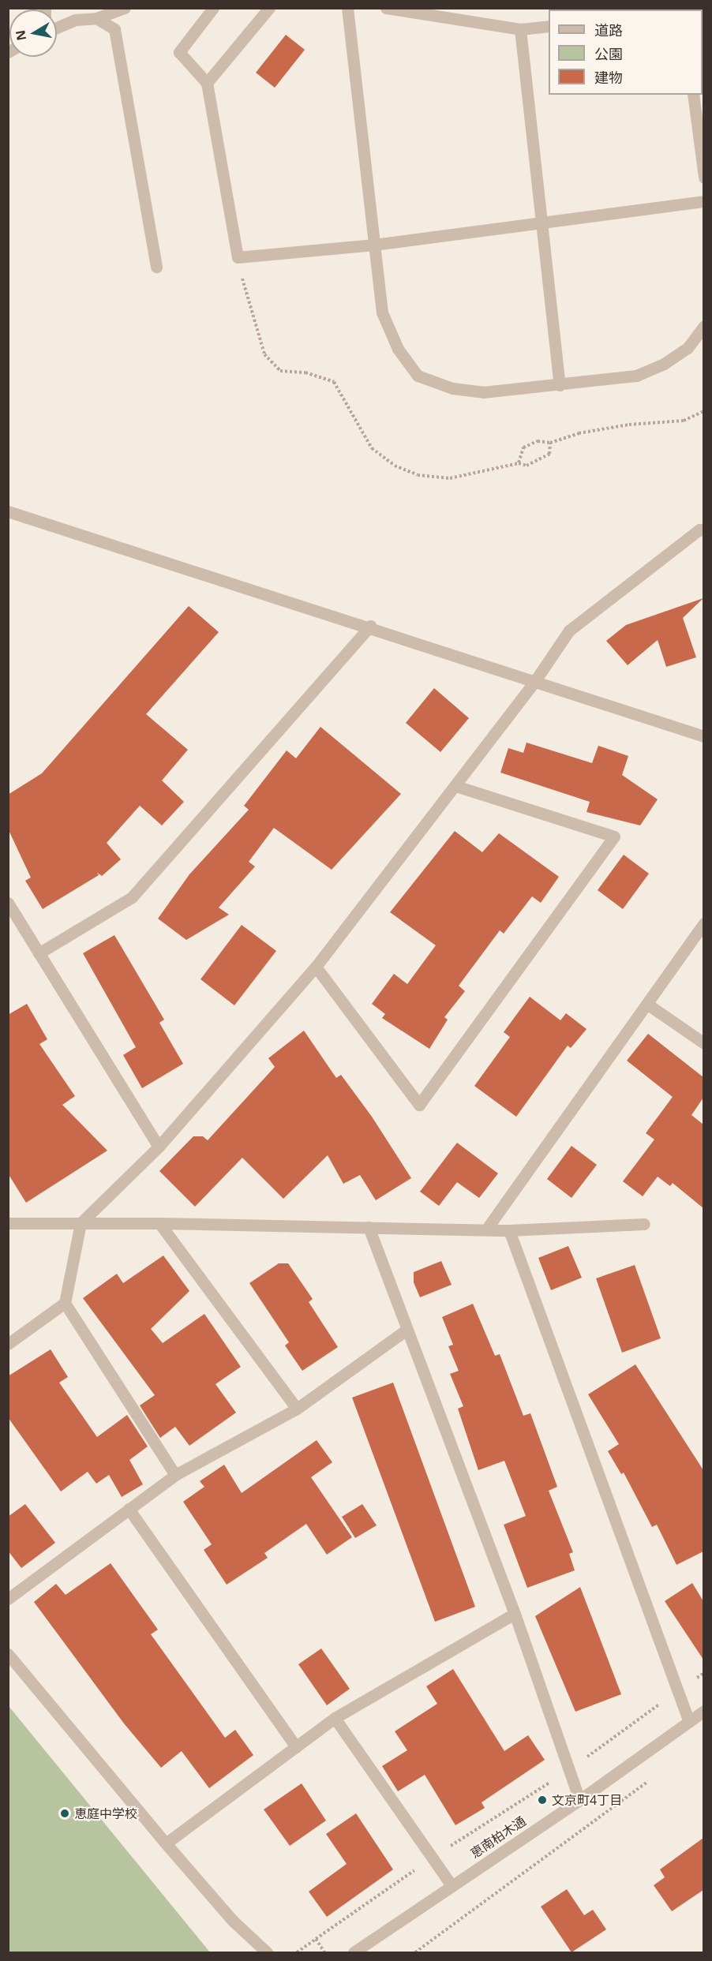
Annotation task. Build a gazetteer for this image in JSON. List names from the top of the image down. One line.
{"streets":{"street":["恵南柏木通"]},"places":["文京町4丁目","恵庭中学校"],"legend":["道路","公園","建物"],"north":"left"}
